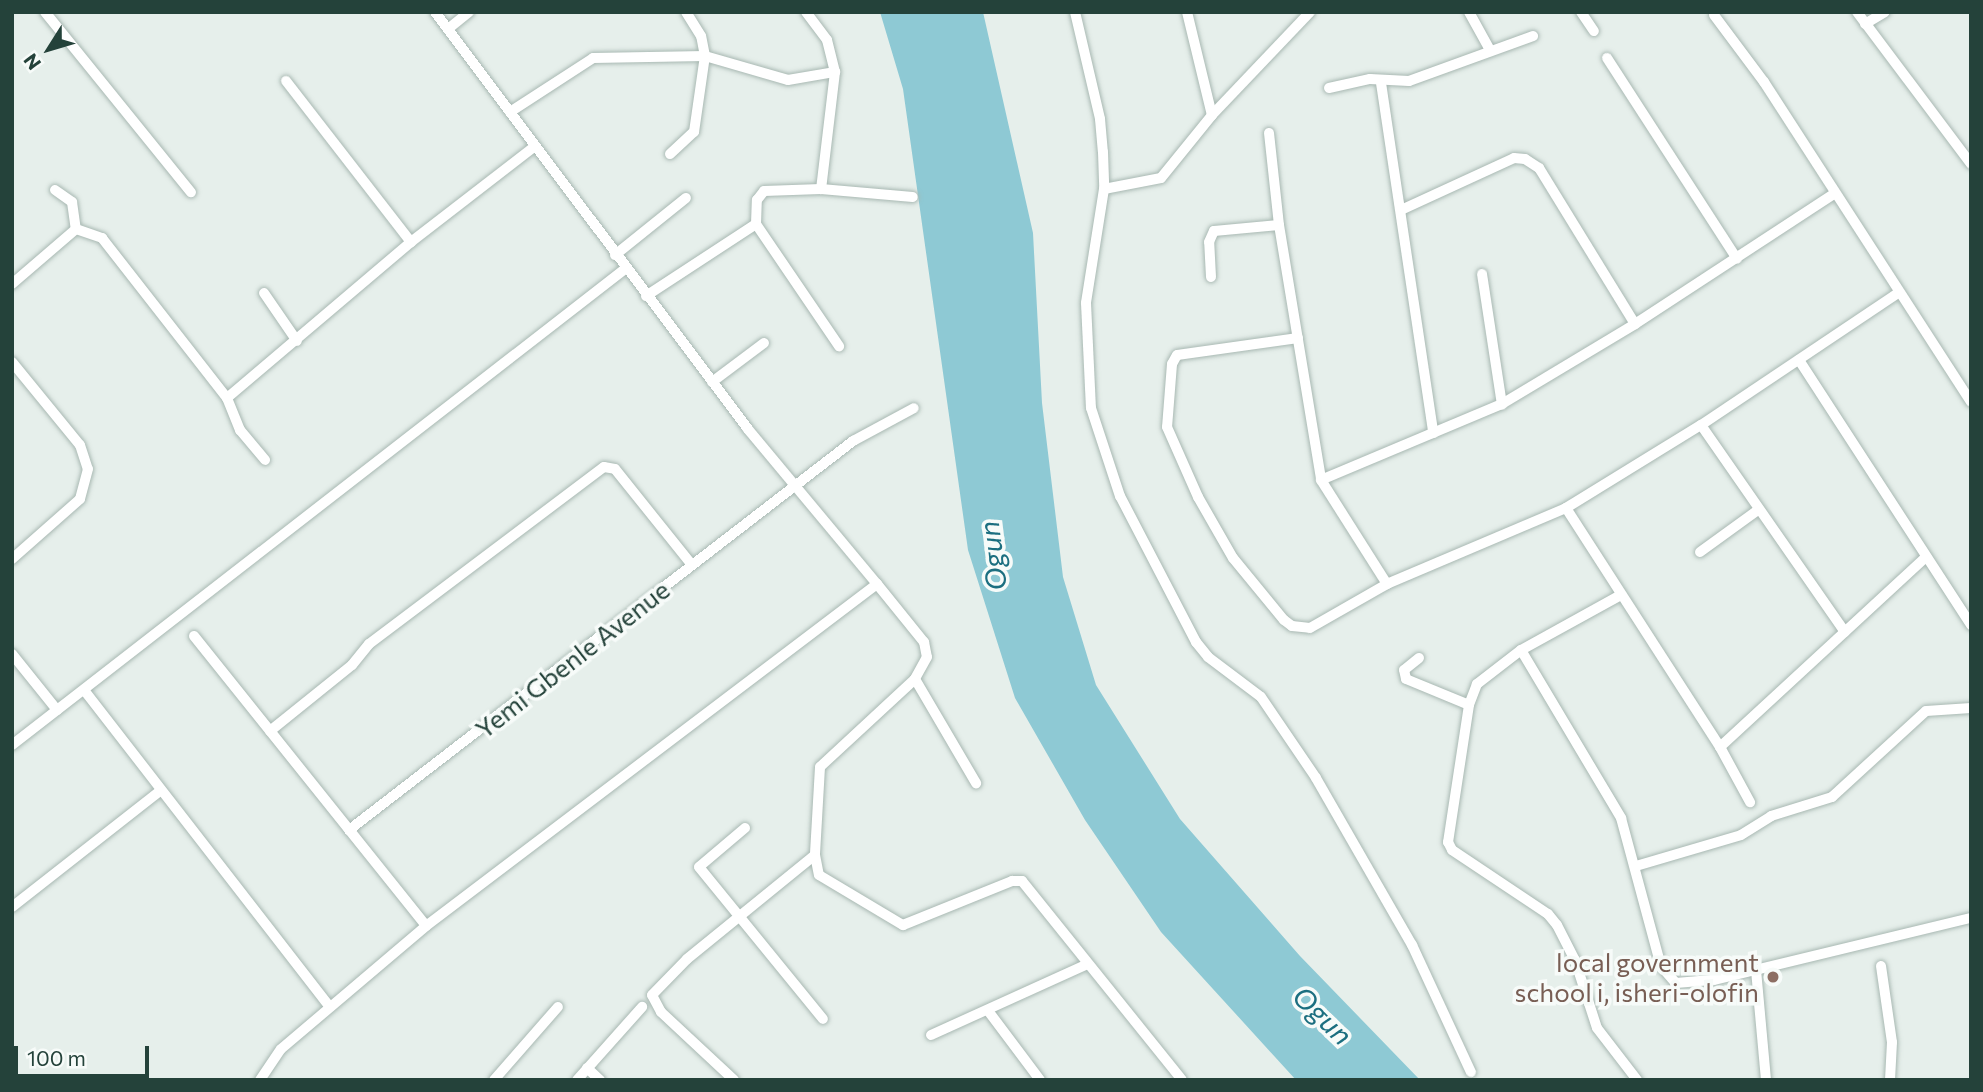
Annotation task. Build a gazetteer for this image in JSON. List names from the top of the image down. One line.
{"streets":{"street":["Yemi Gbenle Avenue"]},"water":["Ogun"],"places":["local government school i, isheri-olofin"],"scale_bar":"100 m","north":"bottom left"}
